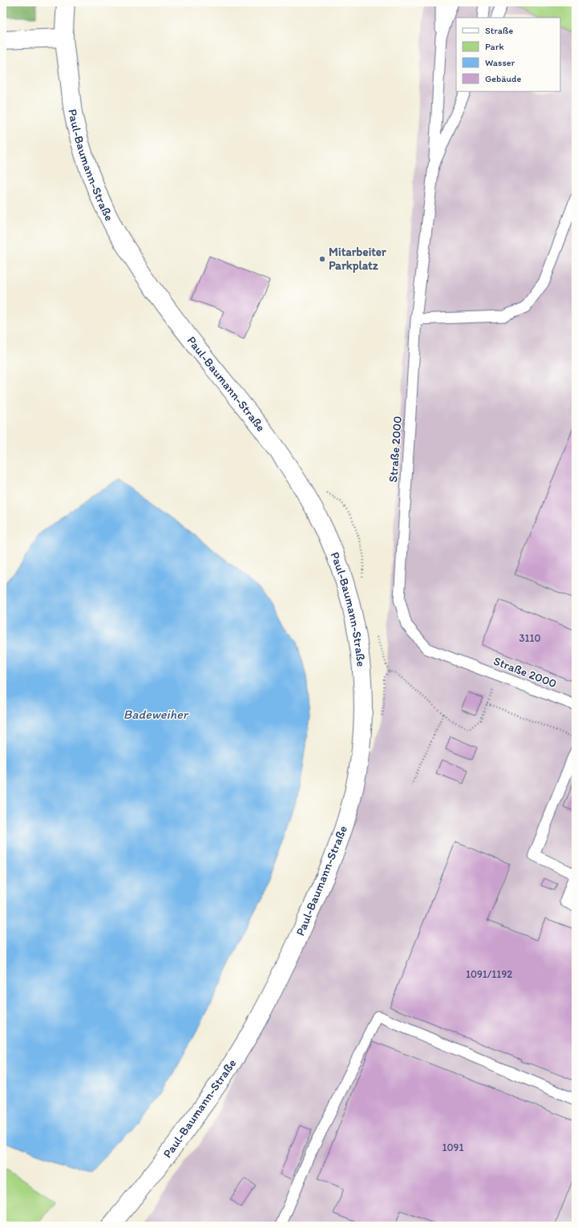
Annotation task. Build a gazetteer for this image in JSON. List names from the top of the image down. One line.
{"streets":{"main road":["Paul-Baumann-Straße"],"lane":["Straße 2000"]},"water":["Badeweiher"],"places":["Mitarbeiter Parkplatz"],"house_numbers":["3110","1091/1192","1091"],"legend":["Straße","Park","Wasser","Gebäude"]}
